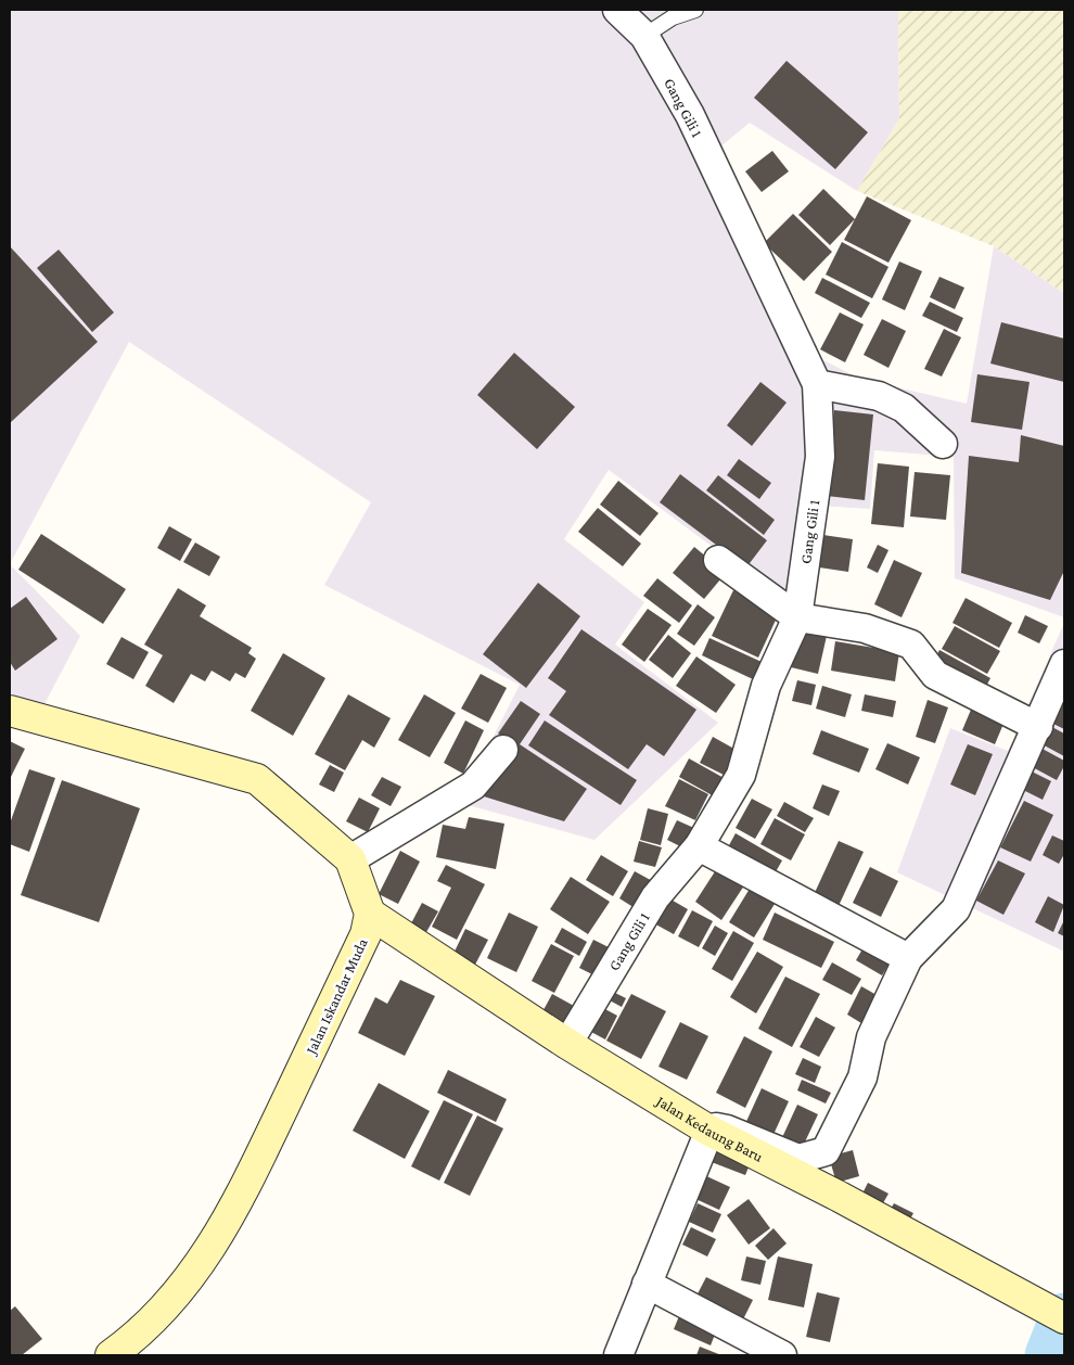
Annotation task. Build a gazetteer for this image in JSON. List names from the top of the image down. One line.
{"streets":{"street":["Gang Gili 1","Jalan Iskandar Muda","Jalan Kedaung Baru"]},"crossings":[["Gang Gili 1","Jalan Kedaung Baru"],["Jalan Iskandar Muda","Jalan Kedaung Baru"]]}
